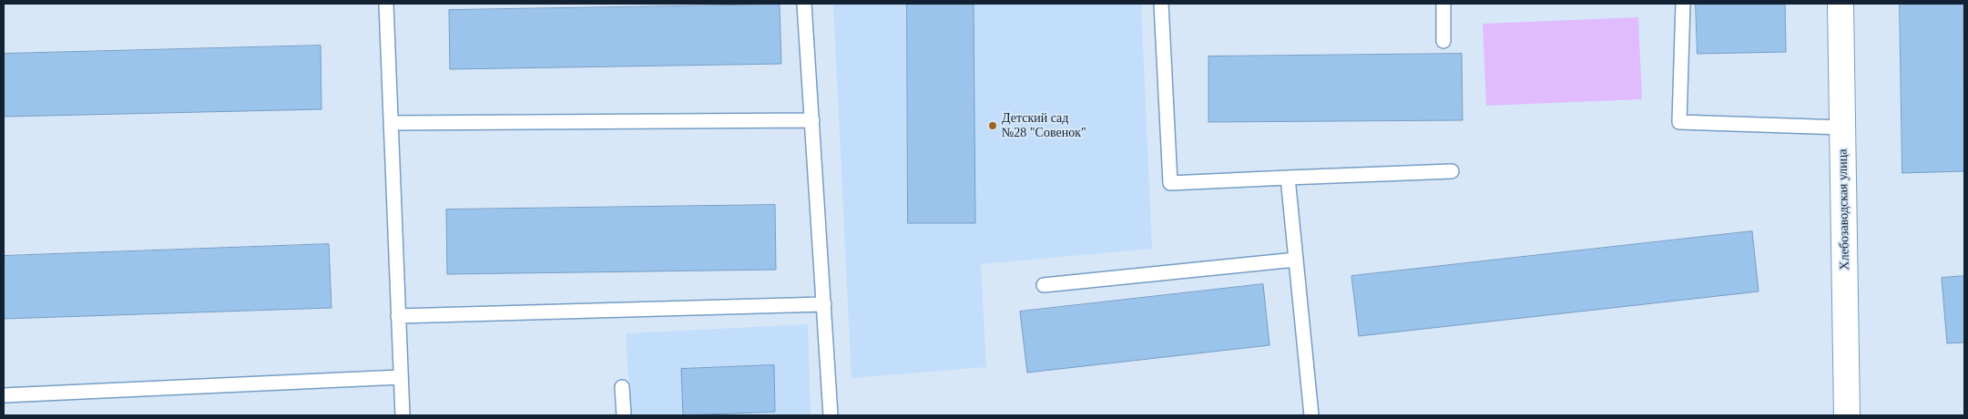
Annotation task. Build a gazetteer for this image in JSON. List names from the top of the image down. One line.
{"streets":{"street":["Хлебозаводская улица"]},"places":["Детский сад №28 \"Совенок\""]}
